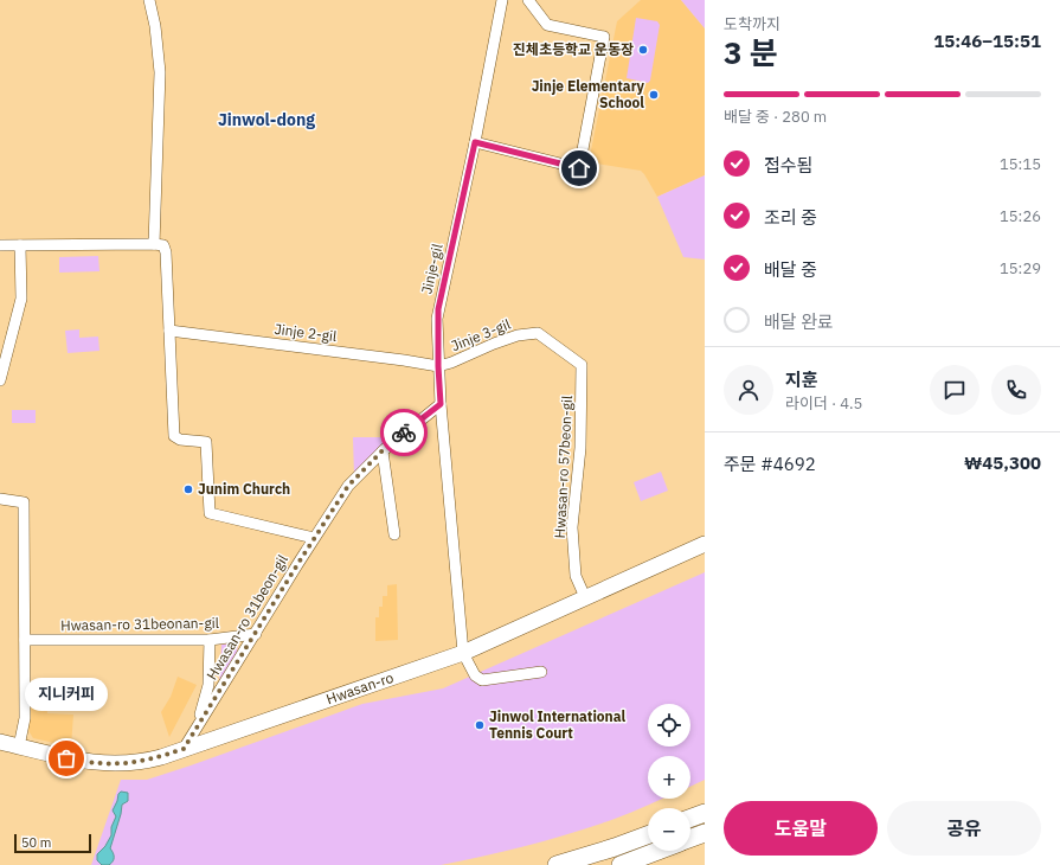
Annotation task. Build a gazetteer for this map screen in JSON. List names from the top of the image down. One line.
{"streets":{"main road":["Hwasan-ro"],"street":["Jinje-gil","Jinje 2-gil","Jinje 3-gil","Hwasan-ro 57beon-gil","Hwasan-ro 31beon-gil","Hwasan-ro 31beonan-gil"]},"crossings":[["Jinje-gil","Jinje 2-gil"],["Jinje-gil","Jinje 3-gil"],["Jinje-gil","Hwasan-ro 31beon-gil"],["Jinje-gil","Hwasan-ro"],["Jinje 2-gil","Jinje 3-gil"],["Jinje 3-gil","Hwasan-ro 57beon-gil"],["Hwasan-ro 57beon-gil","Hwasan-ro"],["Hwasan-ro 31beon-gil","Hwasan-ro 31beonan-gil"],["Hwasan-ro 31beon-gil","Hwasan-ro"]],"districts":["Jinwol-dong"],"places":["진체초등학교 운동장","Jinje Elementary School","Junim Church","Jinwol International Tennis Court","지니커피"],"scale_bar":"50 m","page":{"heading":["3 분","도착까지","15:46–15:51"],"panel":["지훈","라이더 · 4.5","주문 #4692","₩45,300"],"bar":"배달 중 · 280 m","list":[["접수됨","15:15"],["조리 중","15:26"],["배달 중","15:29"],"배달 완료"],"bubble":"지니커피","map_buttons":["+","−"],"buttons":["도움말","공유"],"scale":"50 m"}}
